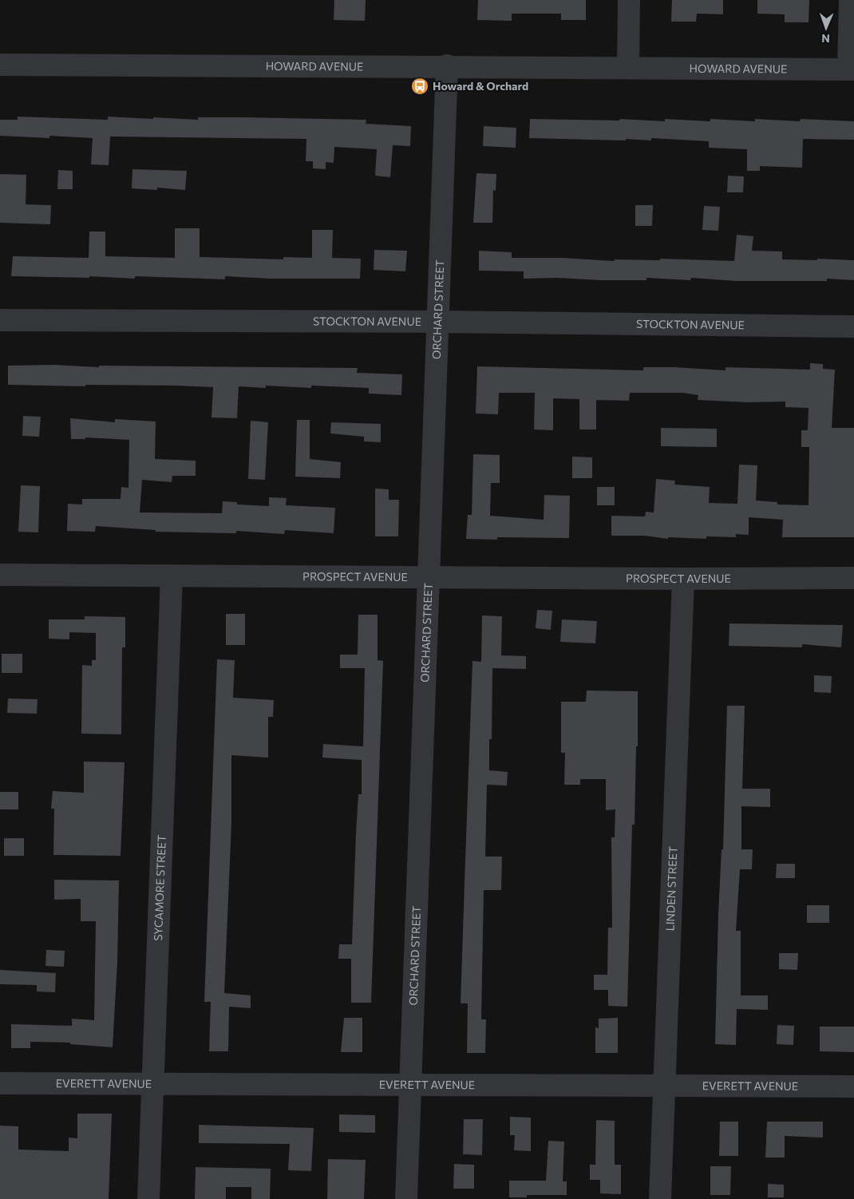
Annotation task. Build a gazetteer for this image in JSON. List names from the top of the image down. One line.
{"streets":{"street":["HOWARD AVENUE","ORCHARD STREET","STOCKTON AVENUE","PROSPECT AVENUE","SYCAMORE STREET","LINDEN STREET","EVERETT AVENUE"]},"crossings":[["HOWARD AVENUE","ORCHARD STREET"],["ORCHARD STREET","STOCKTON AVENUE"],["ORCHARD STREET","PROSPECT AVENUE"],["ORCHARD STREET","EVERETT AVENUE"],["PROSPECT AVENUE","SYCAMORE STREET"],["PROSPECT AVENUE","LINDEN STREET"],["SYCAMORE STREET","EVERETT AVENUE"],["LINDEN STREET","EVERETT AVENUE"]],"places":{"bus stop":["Howard & Orchard"]},"north":"bottom"}
